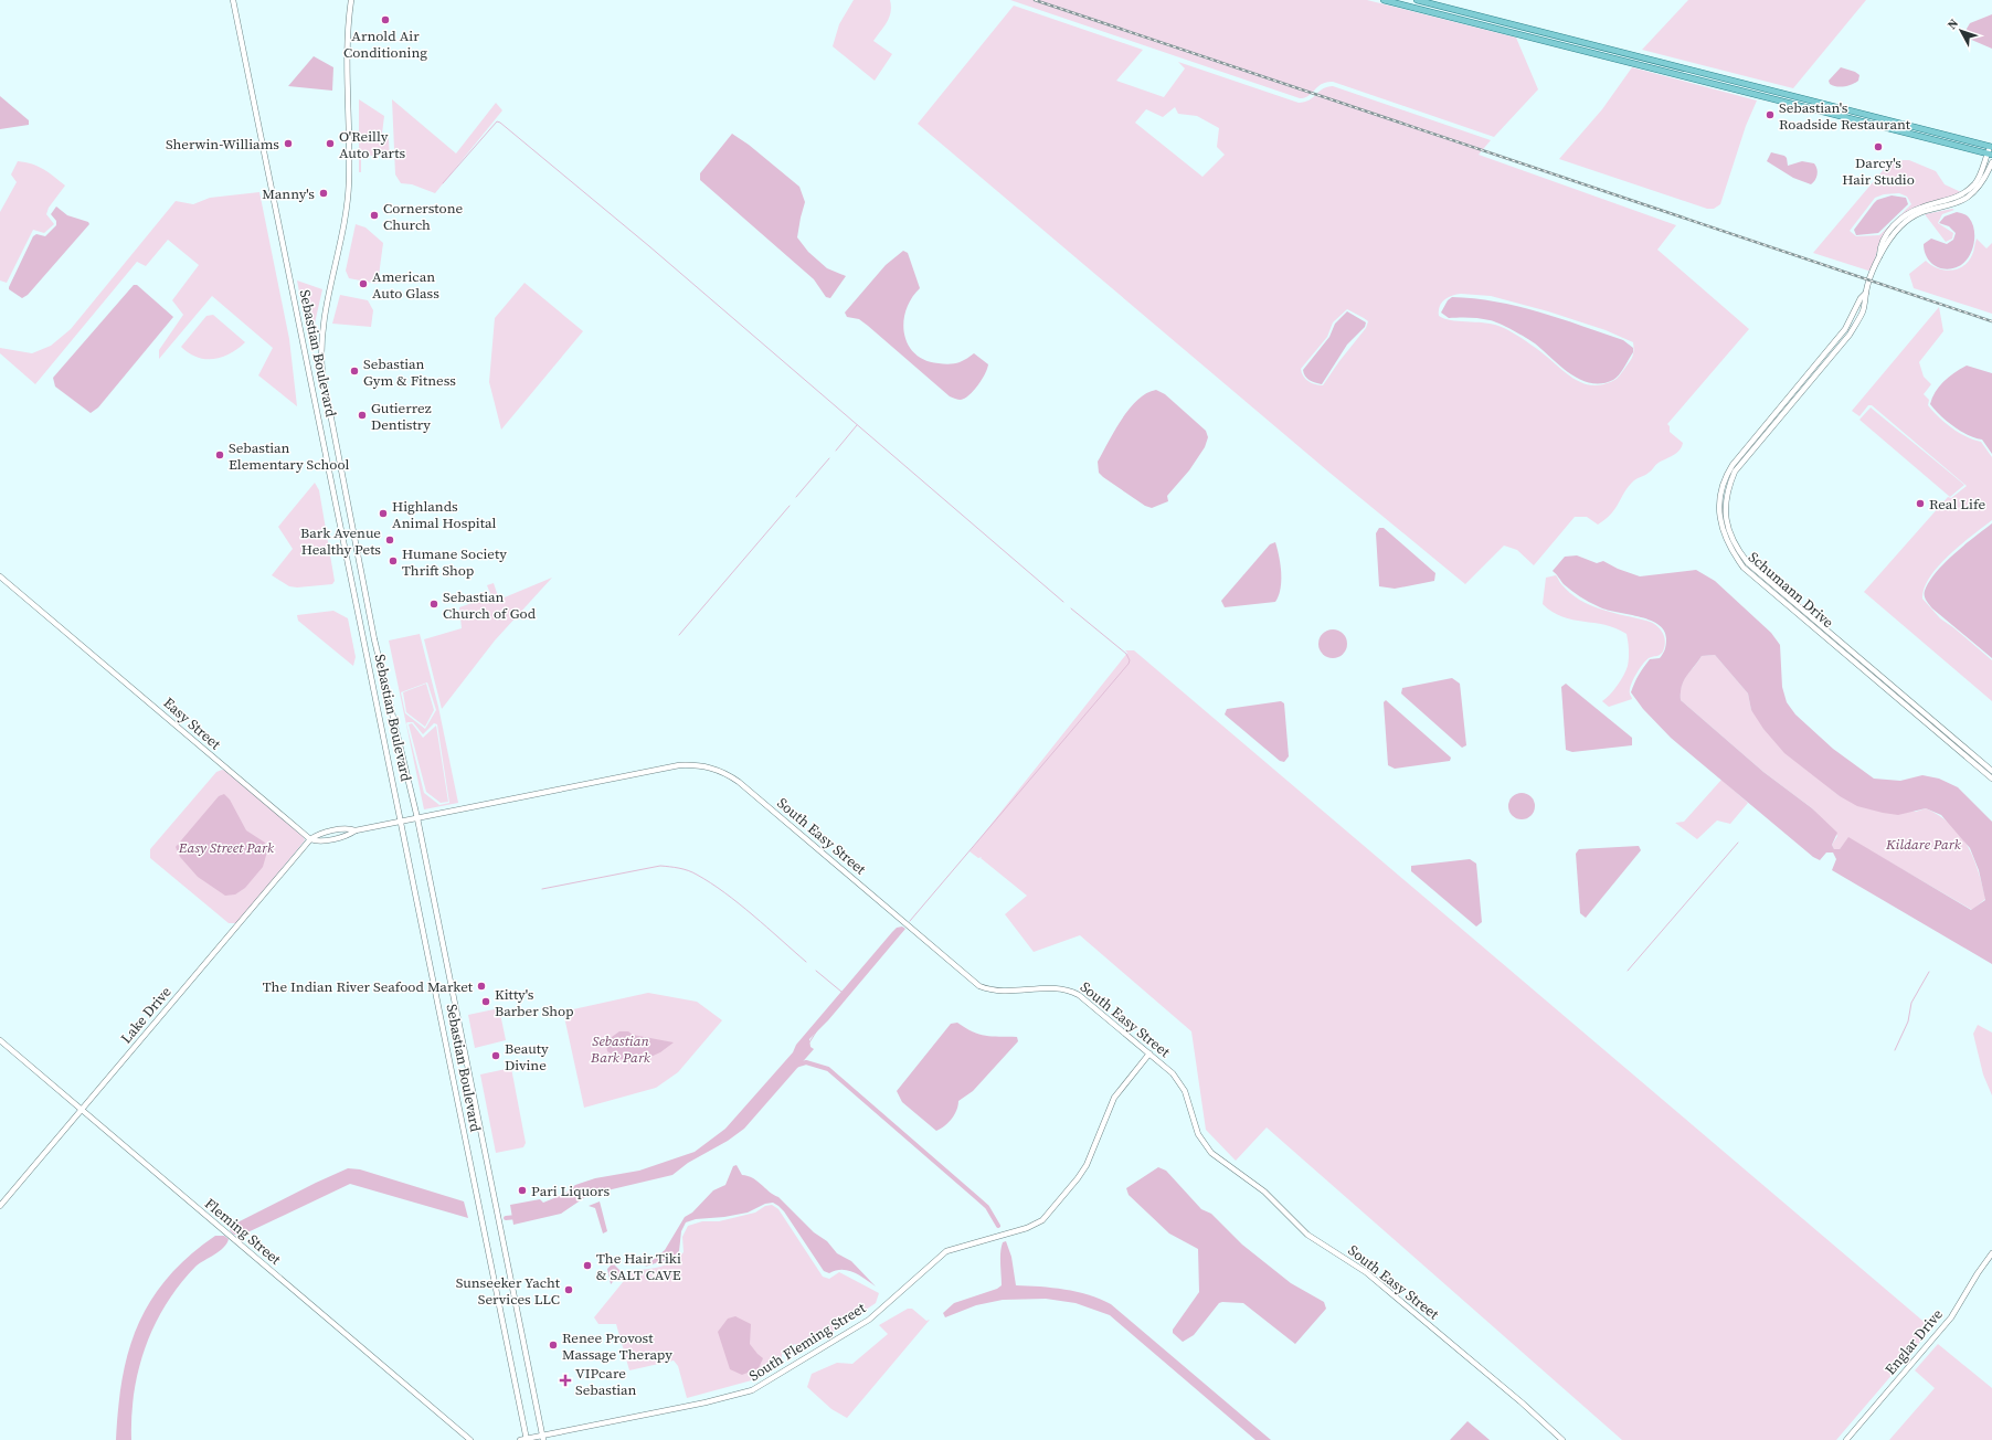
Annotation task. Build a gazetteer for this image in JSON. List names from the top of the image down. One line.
{"streets":{"street":["Sebastian Boulevard","Schumann Drive","Easy Street","South Easy Street","Lake Drive","Fleming Street","South Fleming Street","Englar Drive"]},"crossings":[["Sebastian Boulevard","South Easy Street"],["Sebastian Boulevard","South Fleming Street"],["Easy Street","Lake Drive"],["South Easy Street","South Fleming Street"],["Lake Drive","Fleming Street"]],"parks":["Kildare Park","Easy Street Park","Sebastian Bark Park"],"places":{"other":["Arnold Air Conditioning","Sebastian's Roadside Restaurant","Sherwin-Williams","O'Reilly Auto Parts","Darcy's Hair Studio","Manny's","Cornerstone Church","American Auto Glass","Sebastian Gym & Fitness","Gutierrez Dentistry","Sebastian Elementary School","Real Life","Highlands Animal Hospital","Bark Avenue Healthy Pets","Humane Society Thrift Shop","Sebastian Church of God","The Indian River Seafood Market","Kitty's Barber Shop","Beauty Divine","Pari Liquors","The Hair Tiki & SALT CAVE","Sunseeker Yacht Services LLC","Renee Provost Massage Therapy"],"health":["VIPcare Sebastian"]},"north":"top left"}
